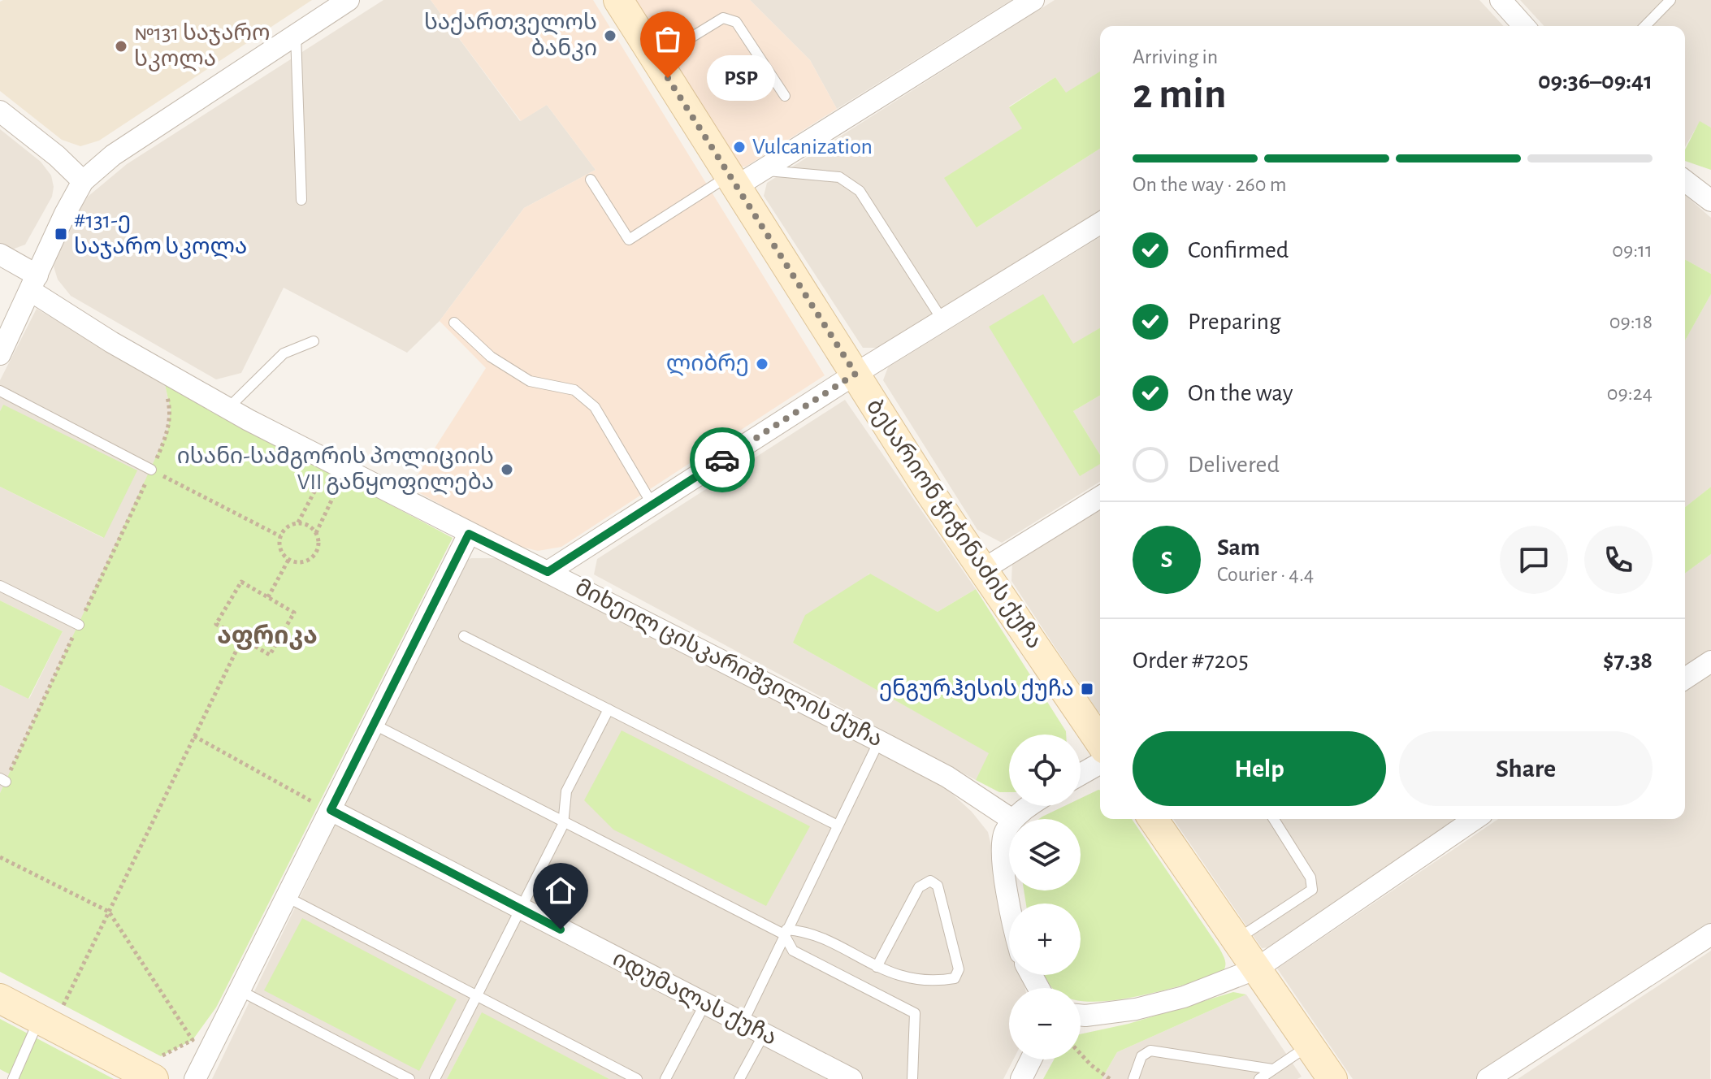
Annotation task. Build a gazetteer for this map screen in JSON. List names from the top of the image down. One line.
{"streets":{"street":["ბესარიონ ჭიჭინაძის ქუჩა","მიხეილ ცისკარიშვილის ქუჩა","იდუმალას ქუჩა"]},"districts":["აფრიკა"],"places":{"other":["საქართველოს ბანკი","№131 საჯარო სკოლა","PSP","Vulcanization","ლიბრე","ისანი-სამგორის პოლიციის VII განყოფილება"],"transit":["#131-ე საჯარო სკოლა","ენგურჰესის ქუჩა"]},"page":{"heading":["2 min","Arriving in","09:36–09:41"],"panel":["Sam","Courier · 4.4","Order #7205","$7.38"],"bubble":"PSP","bar":"On the way · 260 m","list":[["Confirmed","09:11"],["Preparing","09:18"],["On the way","09:24"],"Delivered"],"round":"S","buttons":["Help","Share"],"map_buttons":["+","−"]}}
